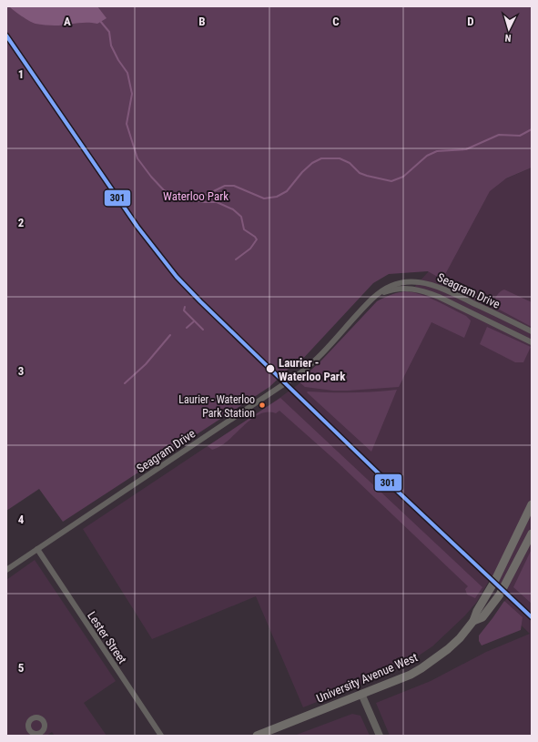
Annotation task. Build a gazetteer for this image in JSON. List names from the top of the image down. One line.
{"streets":{"main road":["University Avenue West"],"street":["Seagram Drive","Lester Street"]},"crossings":[["Seagram Drive","Lester Street"]],"parks":["Waterloo Park"],"places":["Laurier - Waterloo Park","Laurier - Waterloo Park Station"],"lines":["transit line 301"],"north":"bottom","grid":{"columns":["A","B","C","D"],"rows":["1","2","3","4","5"]}}
